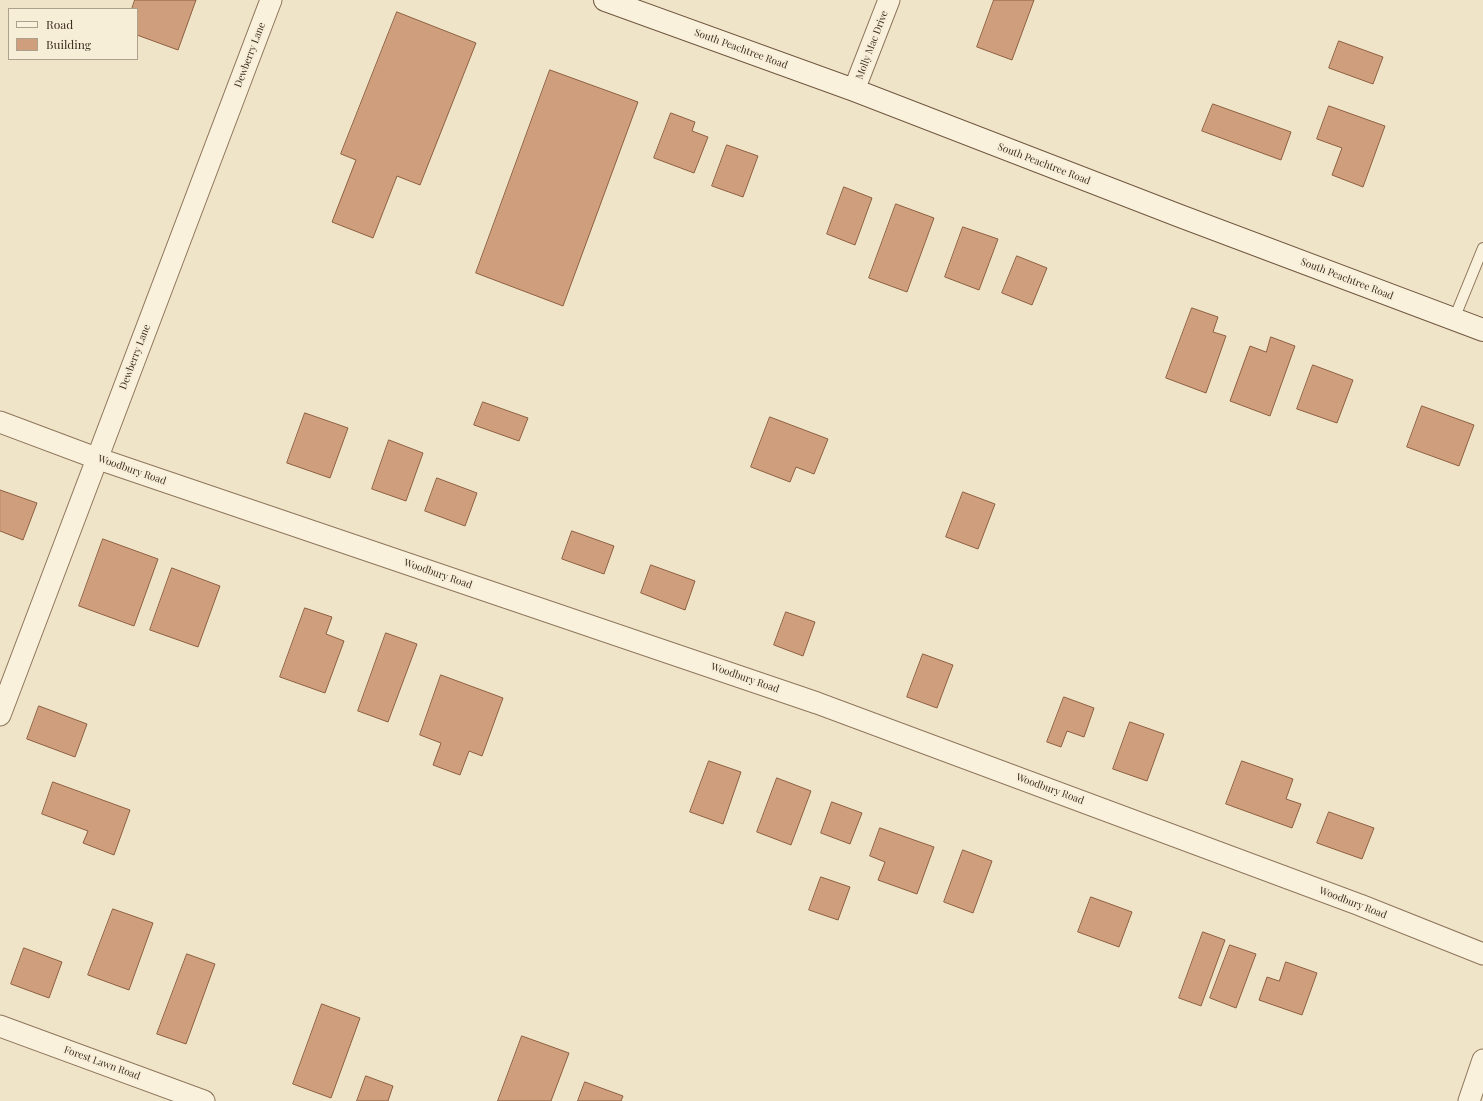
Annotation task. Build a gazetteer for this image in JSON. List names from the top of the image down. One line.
{"streets":{"main road":["South Peachtree Road"],"street":["Molly Mac Drive","Dewberry Lane","Woodbury Road","Forest Lawn Road"]},"crossings":[["Molly Mac Drive","South Peachtree Road"],["Dewberry Lane","Woodbury Road"]],"legend":["Road","Building"]}
